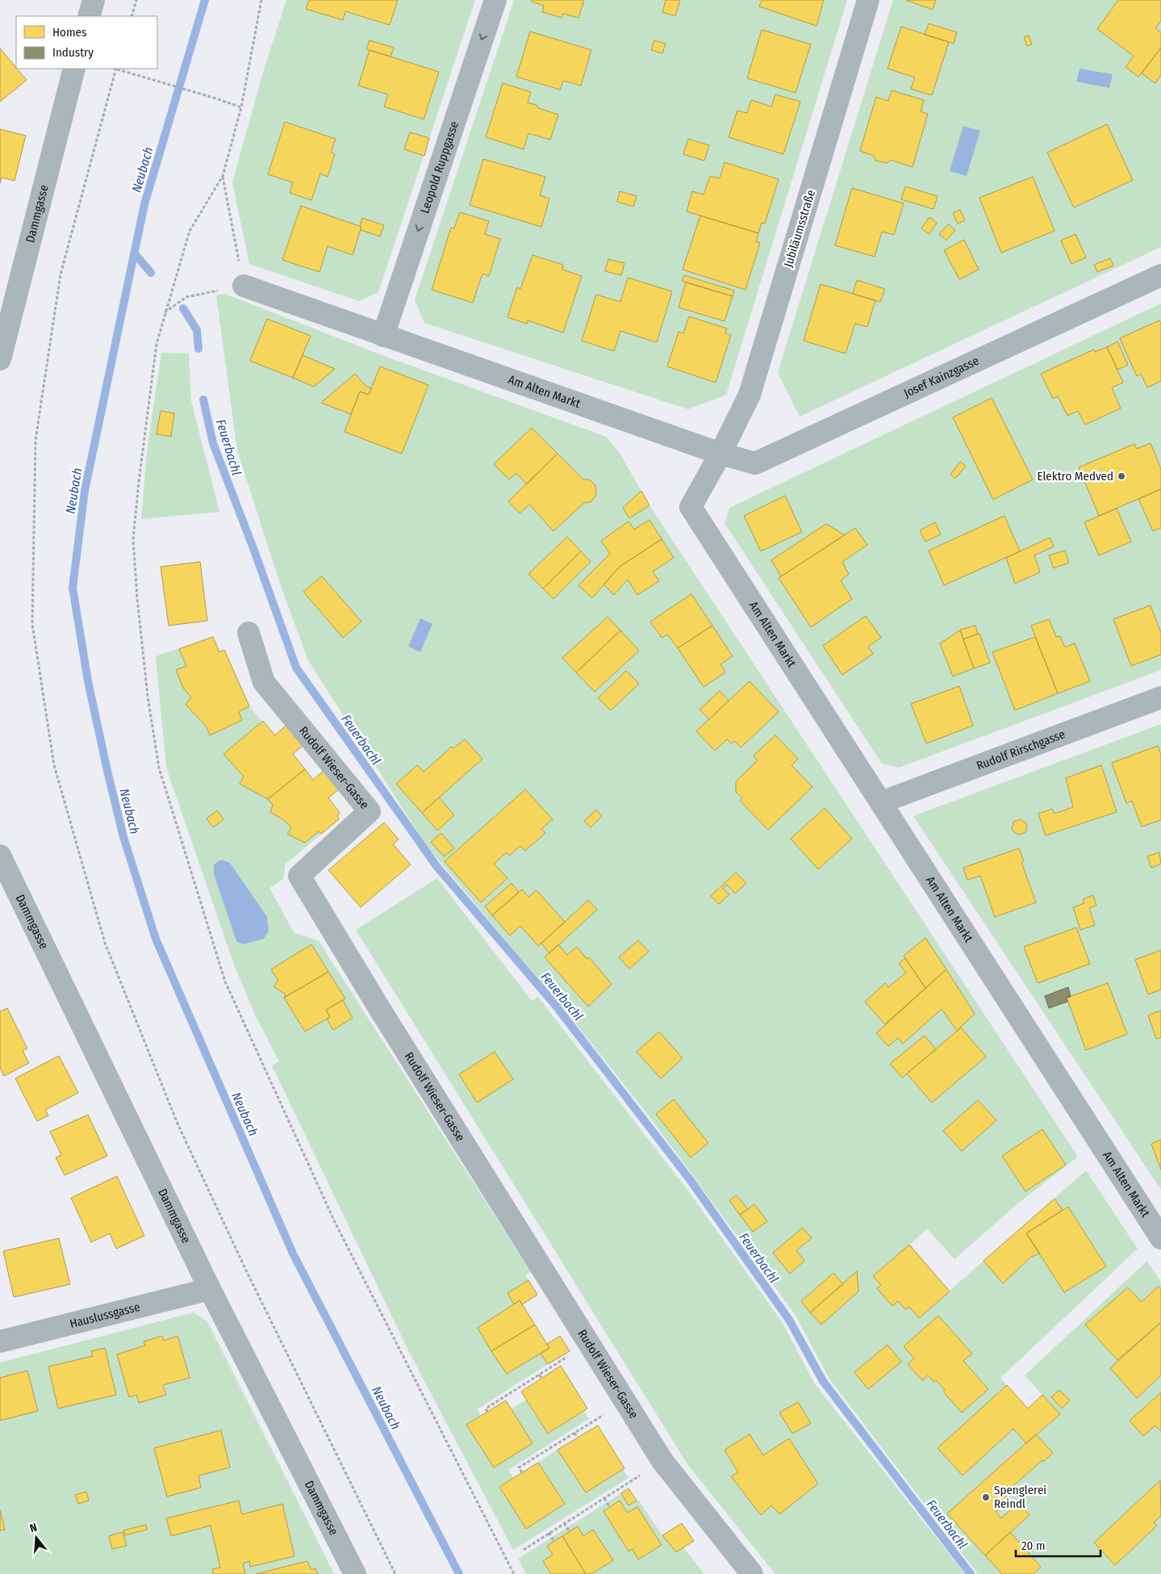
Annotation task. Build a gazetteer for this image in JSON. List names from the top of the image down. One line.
{"streets":{"street":["Leopold Ruppgasse","Dammgasse","Jubiläumsstraße","Josef Kainzgasse","Am Alten Markt","Rudolf Rirschgasse","Rudolf Wieser-Gasse","Hauslussgasse"]},"crossings":[["Leopold Ruppgasse","Am Alten Markt"],["Dammgasse","Hauslussgasse"],["Jubiläumsstraße","Josef Kainzgasse"],["Jubiläumsstraße","Am Alten Markt"],["Josef Kainzgasse","Am Alten Markt"],["Am Alten Markt","Rudolf Rirschgasse"]],"one_way":["Leopold Ruppgasse"],"water":["Neubach","Feuerbachl"],"places":["Elektro Medved","Spenglerei Reindl"],"legend":["Homes","Industry"],"scale_bar":"20 m","north":"top"}
